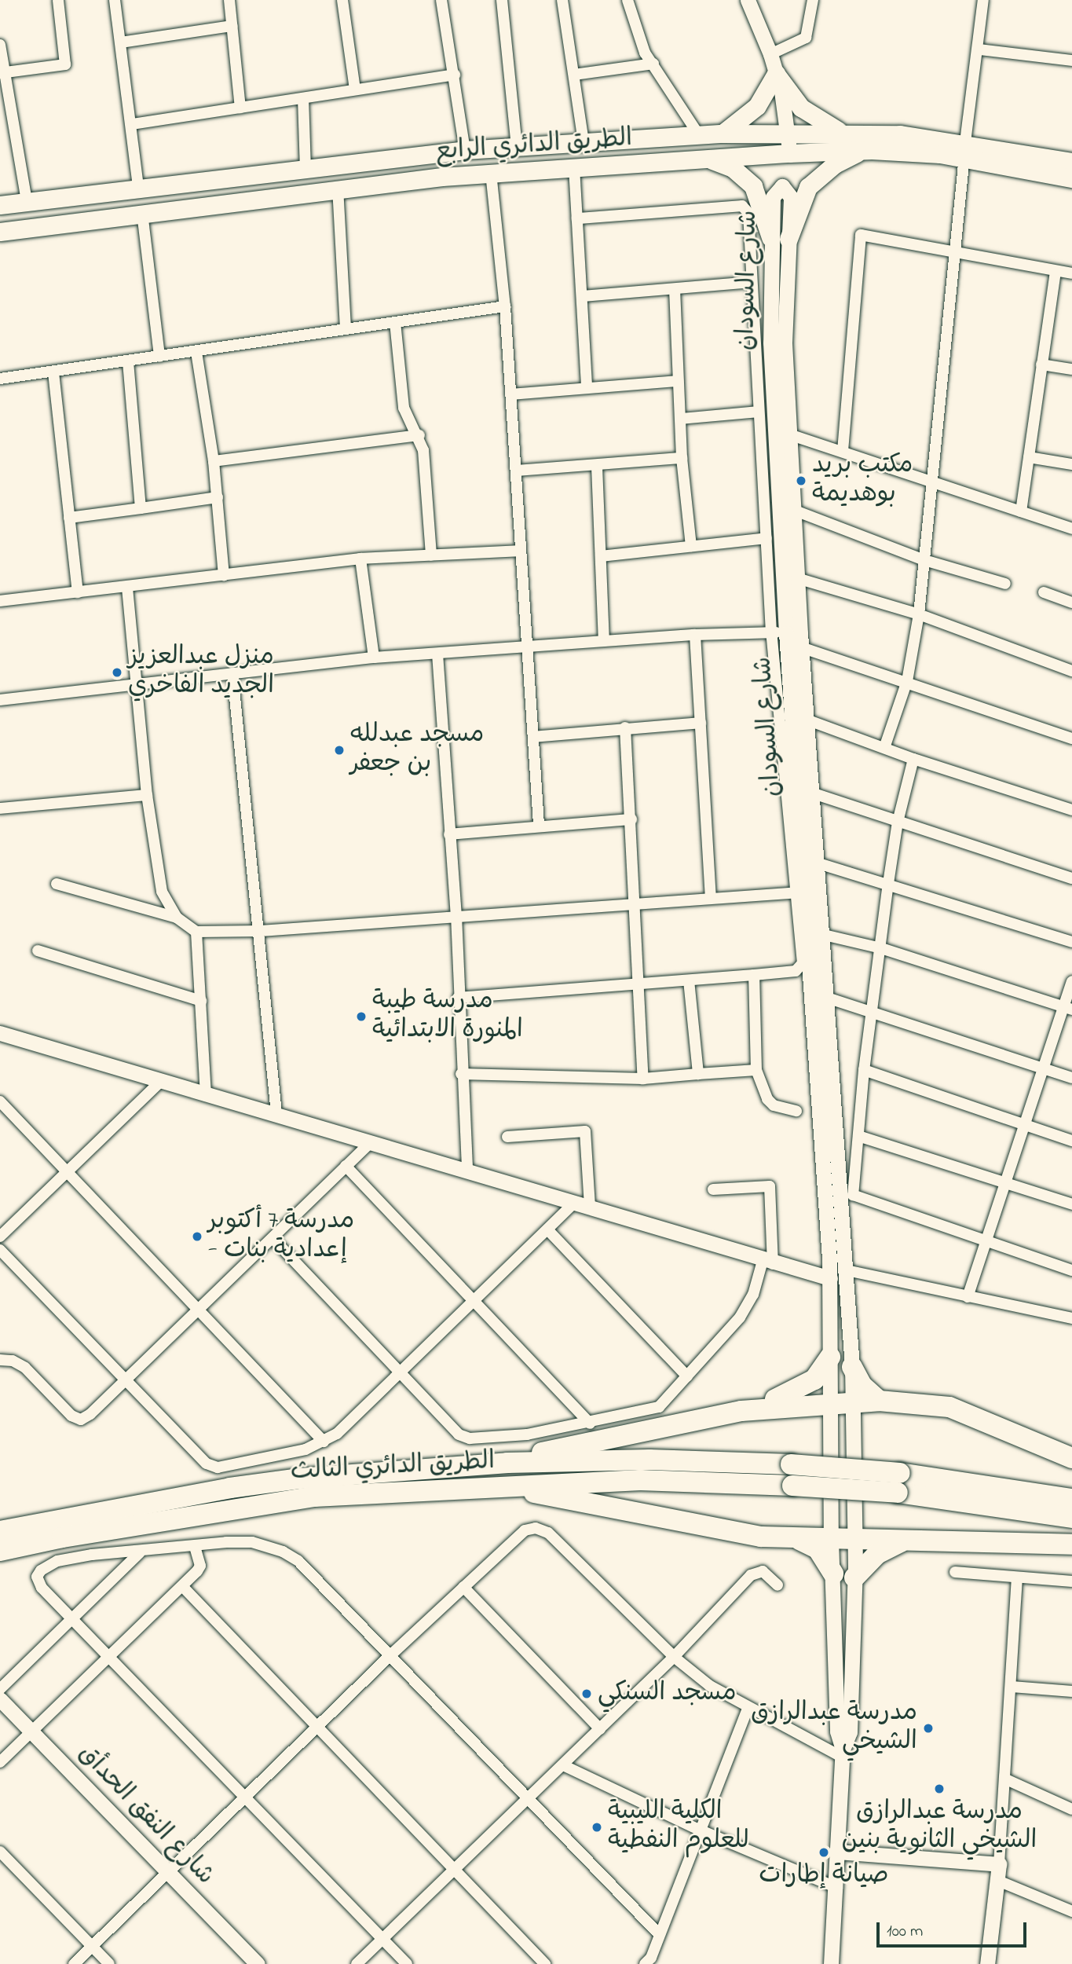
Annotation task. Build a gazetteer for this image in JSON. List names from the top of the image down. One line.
{"streets":{"highway":["الطريق الدائري الثالث"],"main road":["الطريق الدائري الرابع","شارع السودان","شارع النفق الحدأق"]},"places":["مكتب بريد بوهديمة","منزل عبدالعزيز الجديد الفاخري","مسجد عبدلله بن جعفر","مدرسة طيبة المنورة الابتدائية","مدرسة 7 أكتوبر - إعدادية بنات","مسجد السنكي","مدرسة عبدالرازق الشيخي","مدرسة عبدالرازق الشيخي الثانوية بنين","الكلية الليبية للعلوم النفطية","صيانة إطارات"],"scale_bar":"100 m"}
